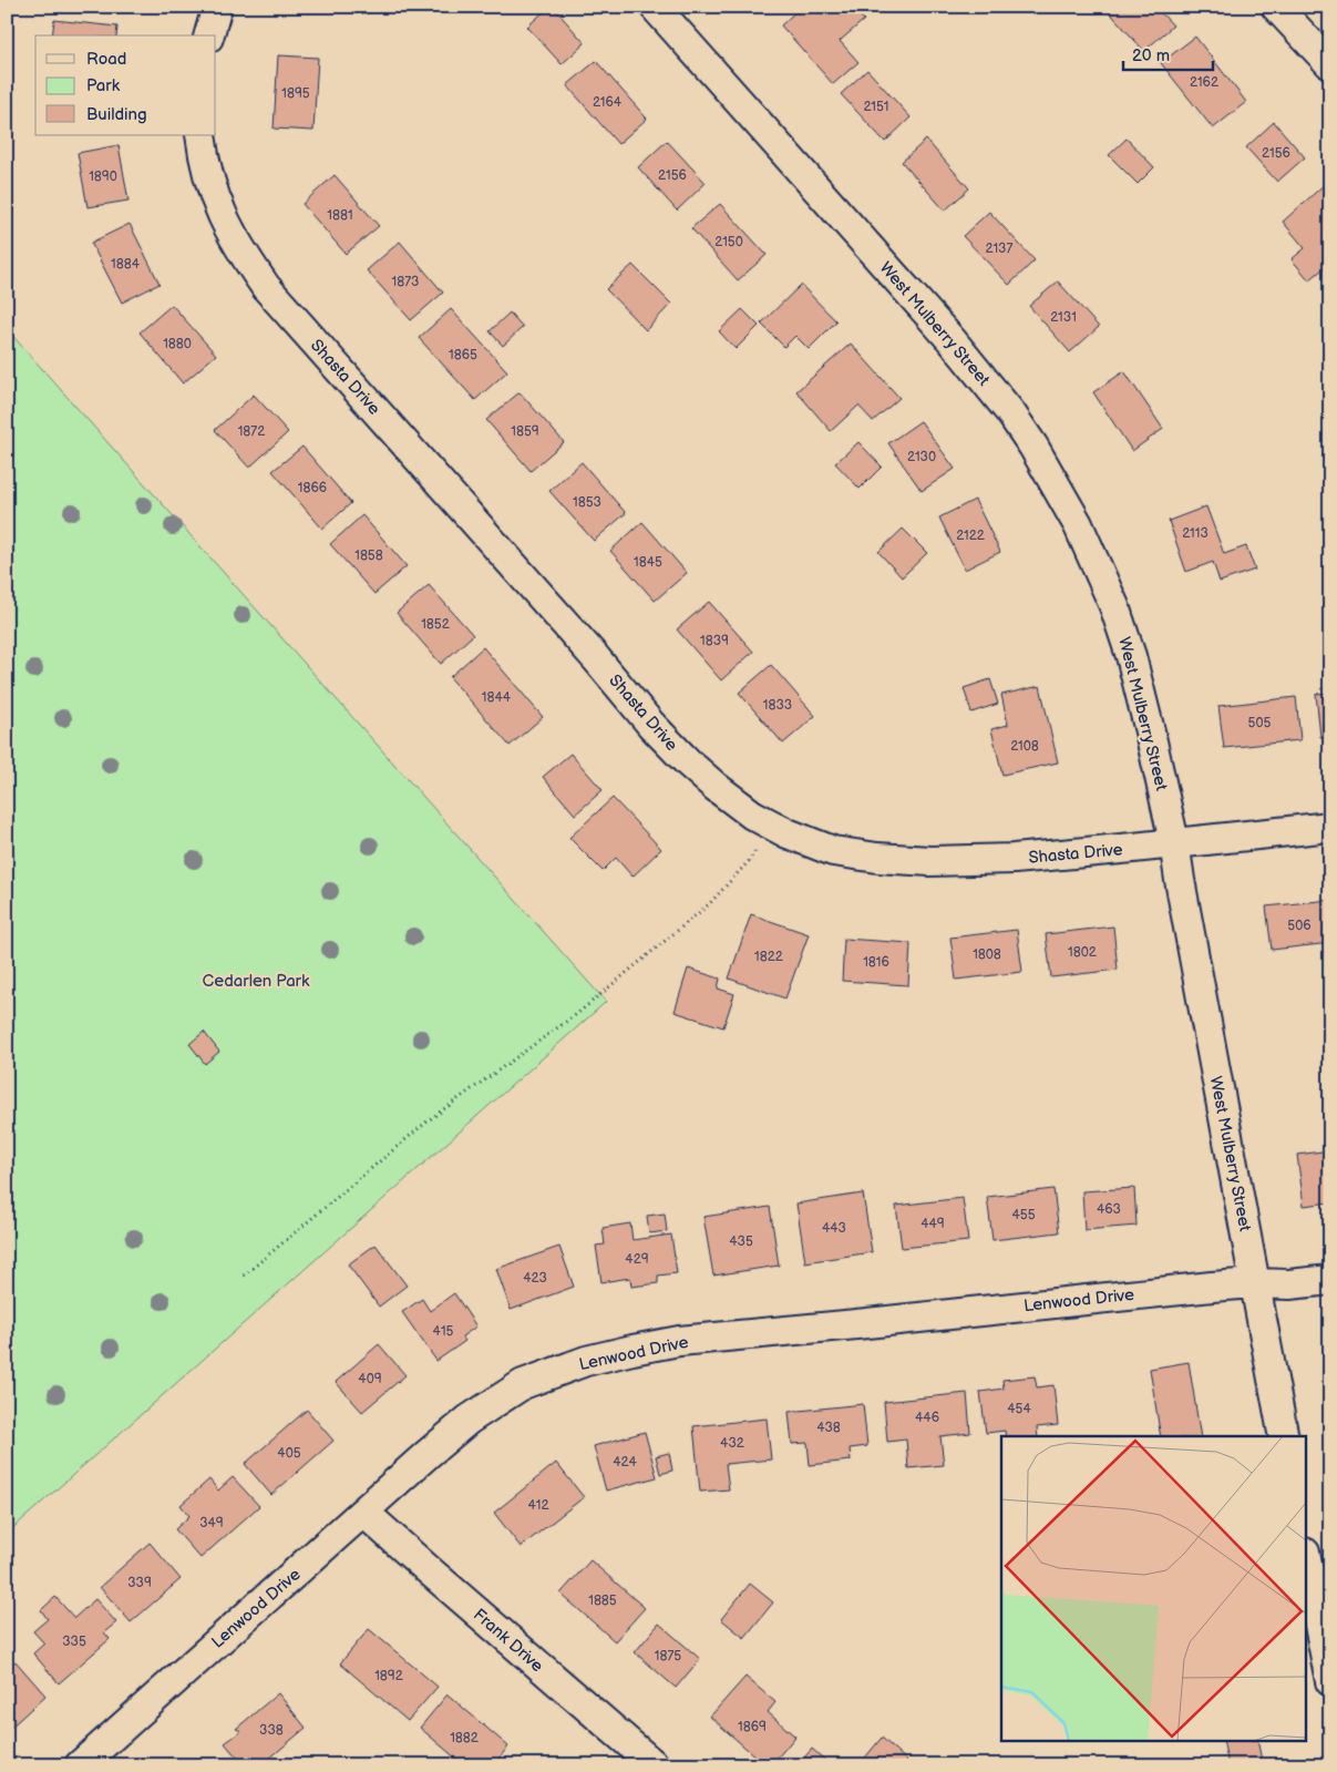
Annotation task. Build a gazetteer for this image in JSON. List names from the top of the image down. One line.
{"streets":{"street":["West Mulberry Street","Shasta Drive","Lenwood Drive","Frank Drive"]},"crossings":[["West Mulberry Street","Shasta Drive"],["West Mulberry Street","Lenwood Drive"],["Lenwood Drive","Frank Drive"]],"parks":["Cedarlen Park"],"house_numbers":["2162","1895","2164","2151","2156","2156","1890","1881","2150","2137","1884","1873","2131","1880","1865","1872","1859","2130","1866","1853","2113","2122","1858","1845","1852","1839","1844","1833","505","2108","506","1802","1808","1822","1816","463","455","449","443","435","429","423","415","409","454","446","438","432","405","424","412","349","339","1885","335","1875","1892","1869","338","1882"],"legend":["Road","Park","Building"],"scale_bar":"20 m"}
